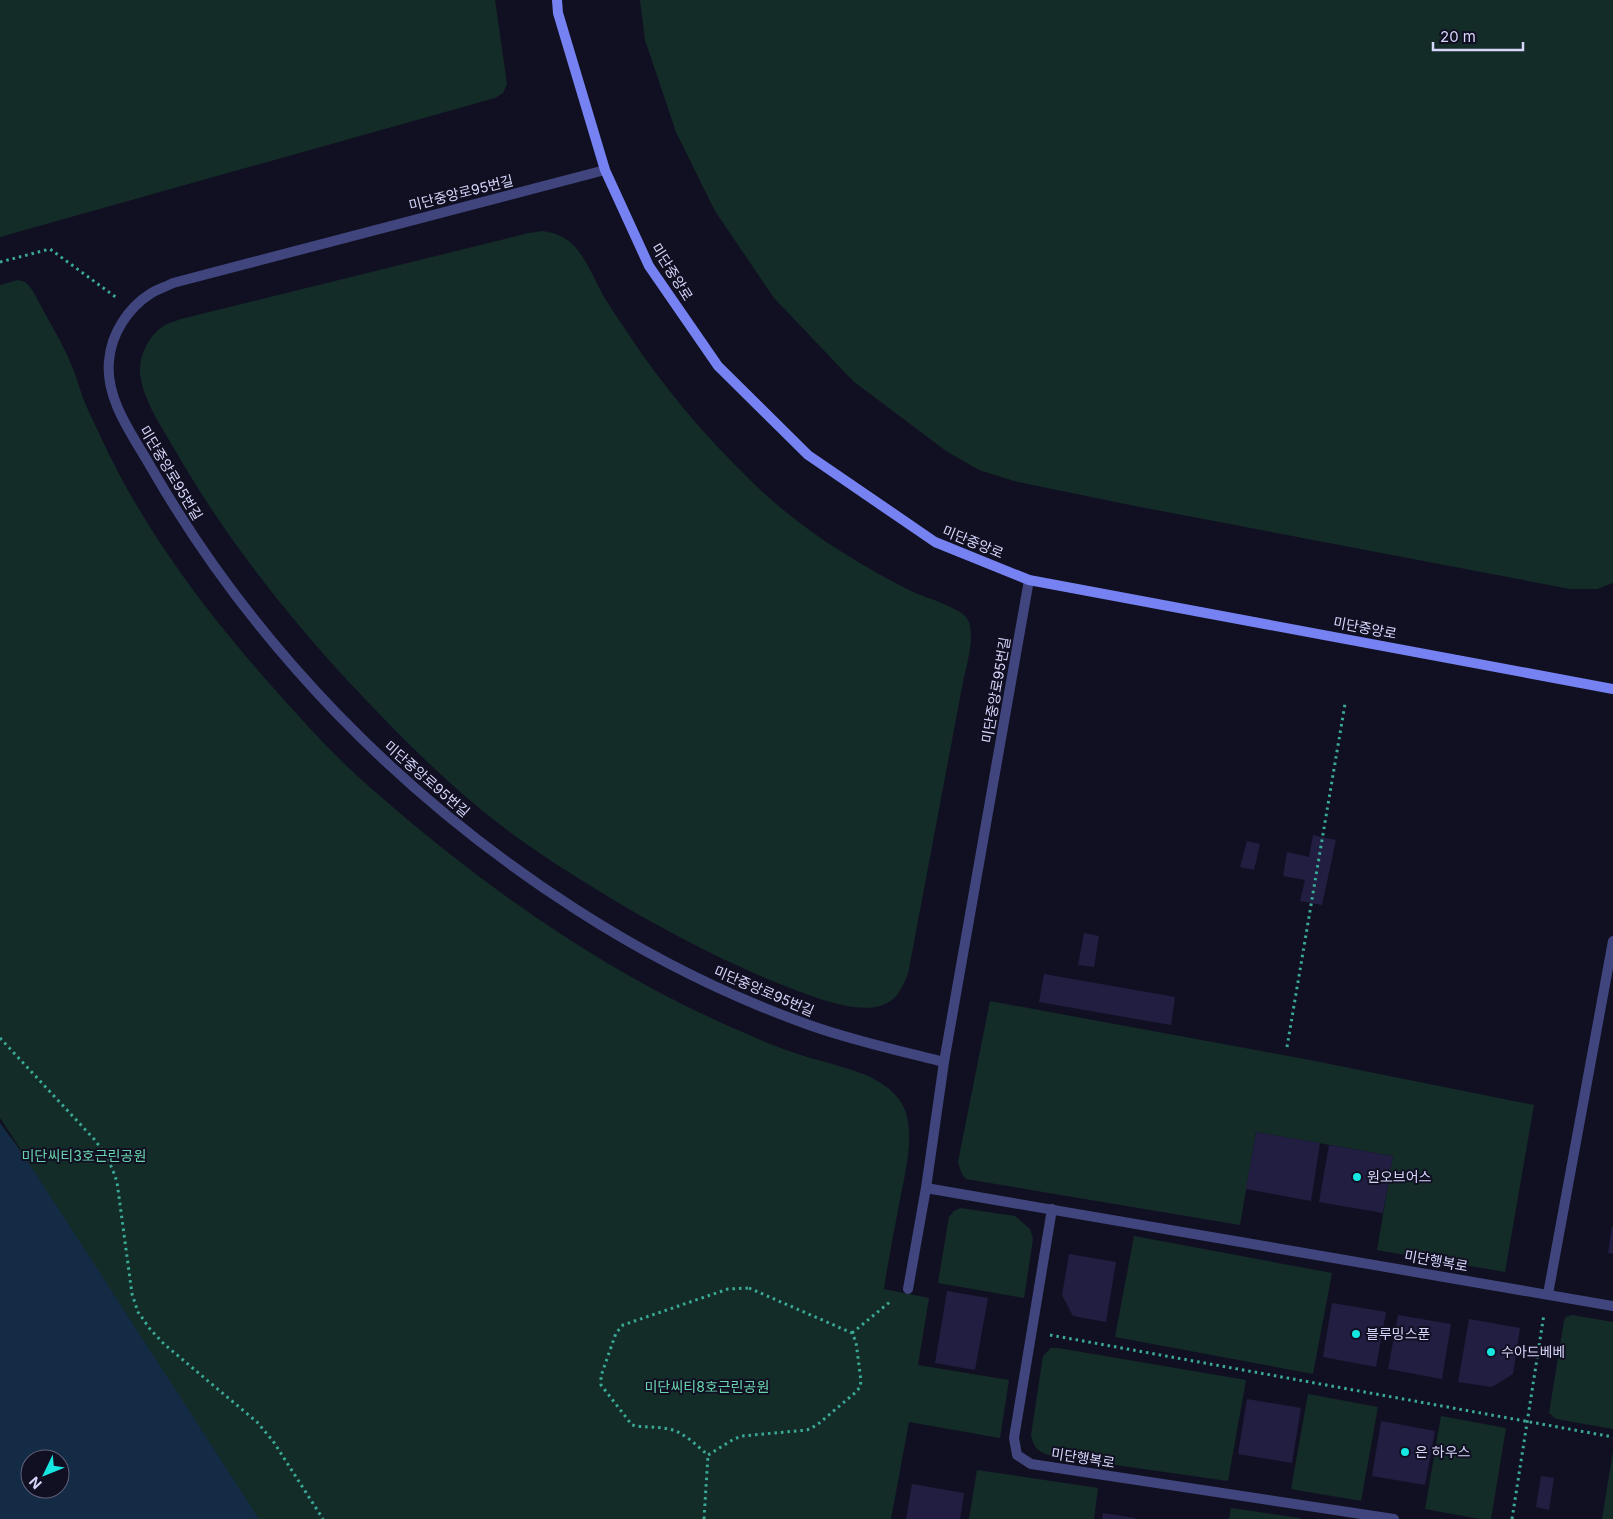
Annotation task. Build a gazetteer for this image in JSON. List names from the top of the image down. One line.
{"streets":{"street":["미단중앙로95번길","미단중앙로","미단행복로"]},"crossings":[["미단중앙로95번길","미단중앙로"]],"parks":["미단씨티3호근린공원","미단씨티8호근린공원"],"places":["원오브어스","블루밍스푼","수아드베베","은 하우스"],"scale_bar":"20 m","north":"bottom left"}
